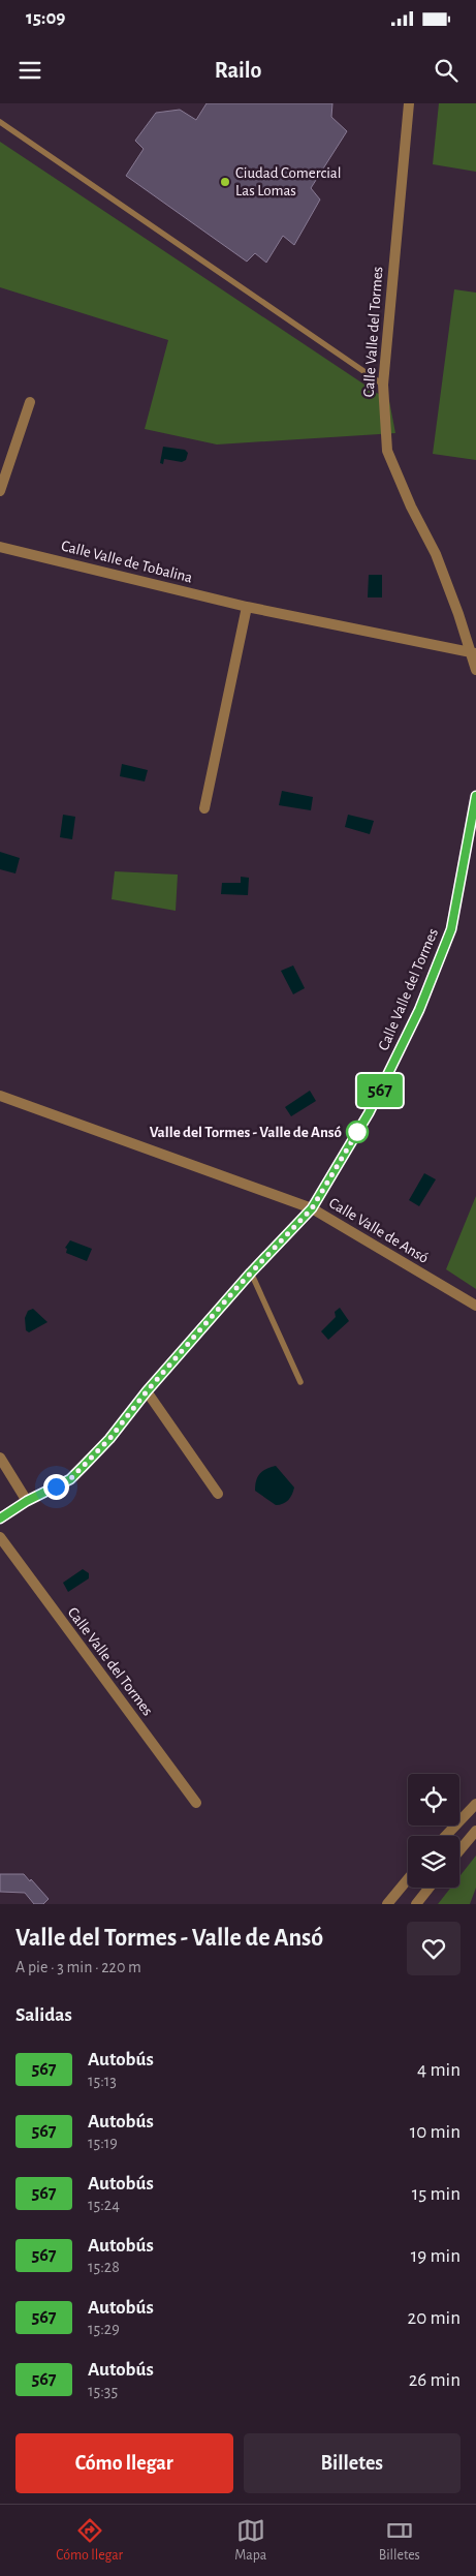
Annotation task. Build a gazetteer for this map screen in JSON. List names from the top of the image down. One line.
{"streets":{"street":["Calle Valle del Tormes","Calle Valle de Tobalina","Calle Valle de Ansó"]},"crossings":[["Calle Valle del Tormes","Calle Valle de Tobalina"],["Calle Valle del Tormes","Calle Valle de Ansó"]],"places":["Ciudad Comercial Las Lomas","Valle del Tormes - Valle de Ansó"],"lines":["bus line 567"],"page":{"status":"15:09","header":"Railo","on_map":"567","heading":[["Valle del Tormes - Valle de Ansó","A pie · 3 min · 220 m"],"Salidas"],"list":[{"mark":"567","name":"Autobús","note":"15:13","value":"4 min"},{"mark":"567","name":"Autobús","note":"15:19","value":"10 min"},{"mark":"567","name":"Autobús","note":"15:24","value":"15 min"},{"mark":"567","name":"Autobús","note":"15:28","value":"19 min"},{"mark":"567","name":"Autobús","note":"15:29","value":"20 min"},{"mark":"567","name":"Autobús","note":"15:35","value":"26 min"}],"buttons":["Cómo llegar","Billetes"],"tabs":["Cómo llegar","Mapa","Billetes"]}}
